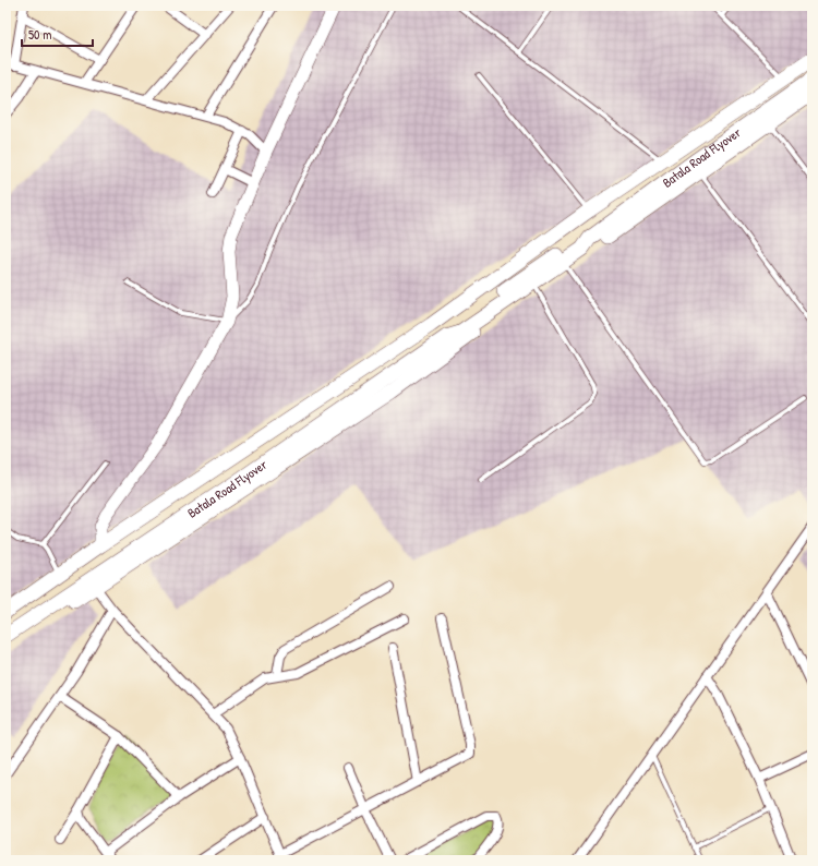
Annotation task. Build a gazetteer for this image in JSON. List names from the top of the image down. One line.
{"streets":{"main road":["Batala Road Flyover"]},"scale_bar":"50 m"}
